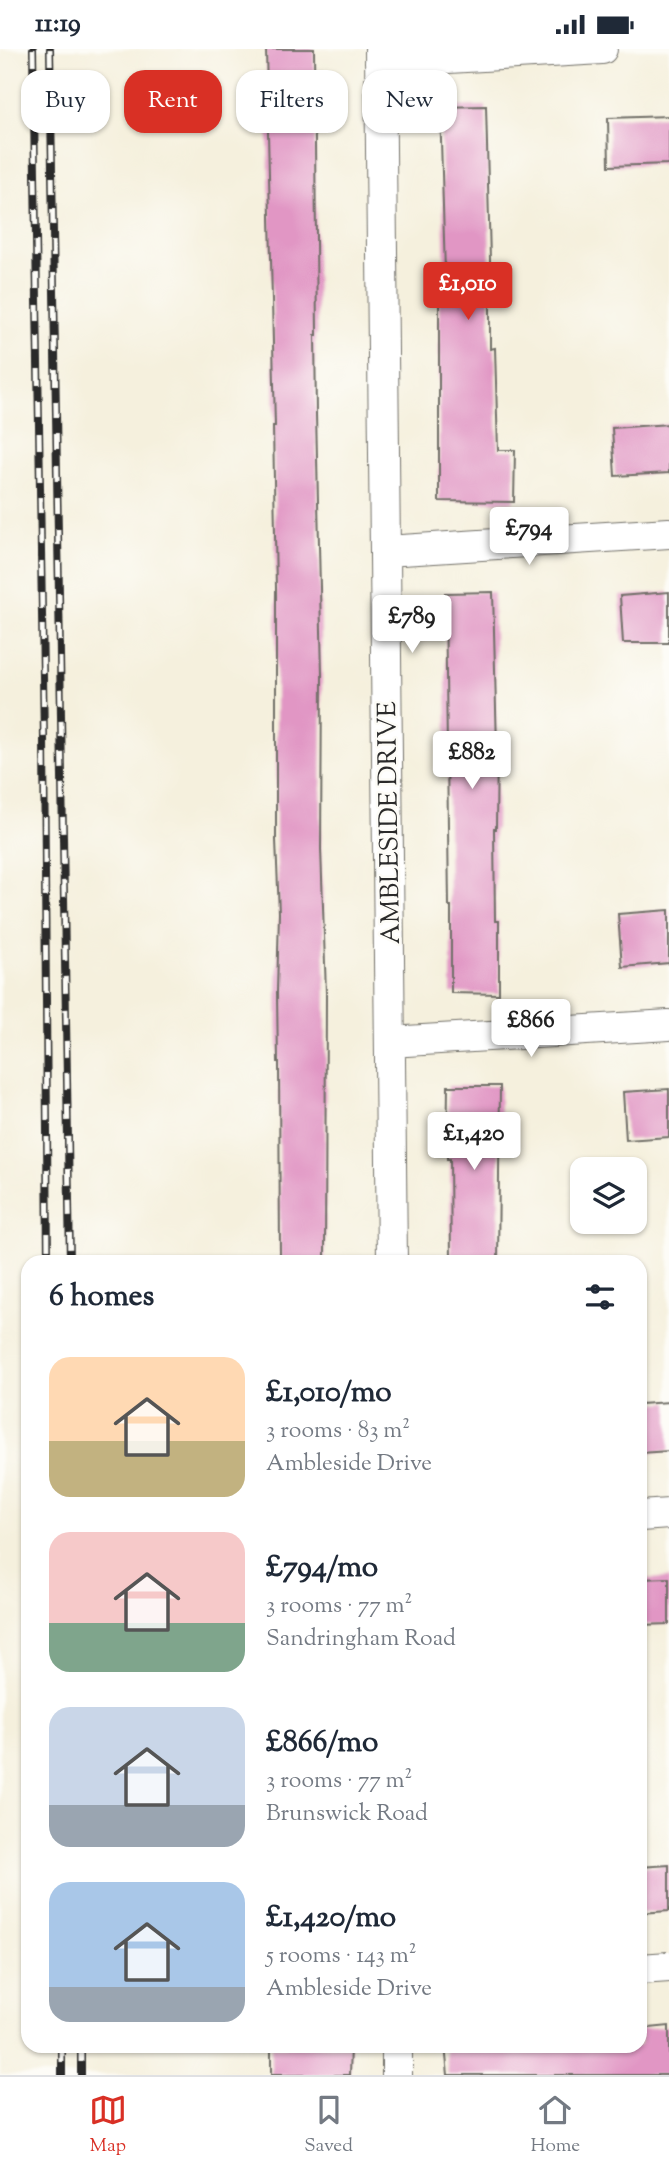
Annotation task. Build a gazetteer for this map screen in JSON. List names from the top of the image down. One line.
{"streets":{"street":["AMBLESIDE DRIVE"]},"page":{"status":"11:19","chip":["Buy","Rent","Filters","New"],"price":["£1,010","£794","£789","£882","£866","£1,420"],"heading":"6 homes","list":[{"name":"£1,010/mo","note":"3 rooms · 83 m² · Ambleside Drive"},{"name":"£794/mo","note":"3 rooms · 77 m² · Sandringham Road"},{"name":"£866/mo","note":"3 rooms · 77 m² · Brunswick Road"},{"name":"£1,420/mo","note":"5 rooms · 143 m² · Ambleside Drive"}],"tabs":["Map","Saved","Home"]}}
